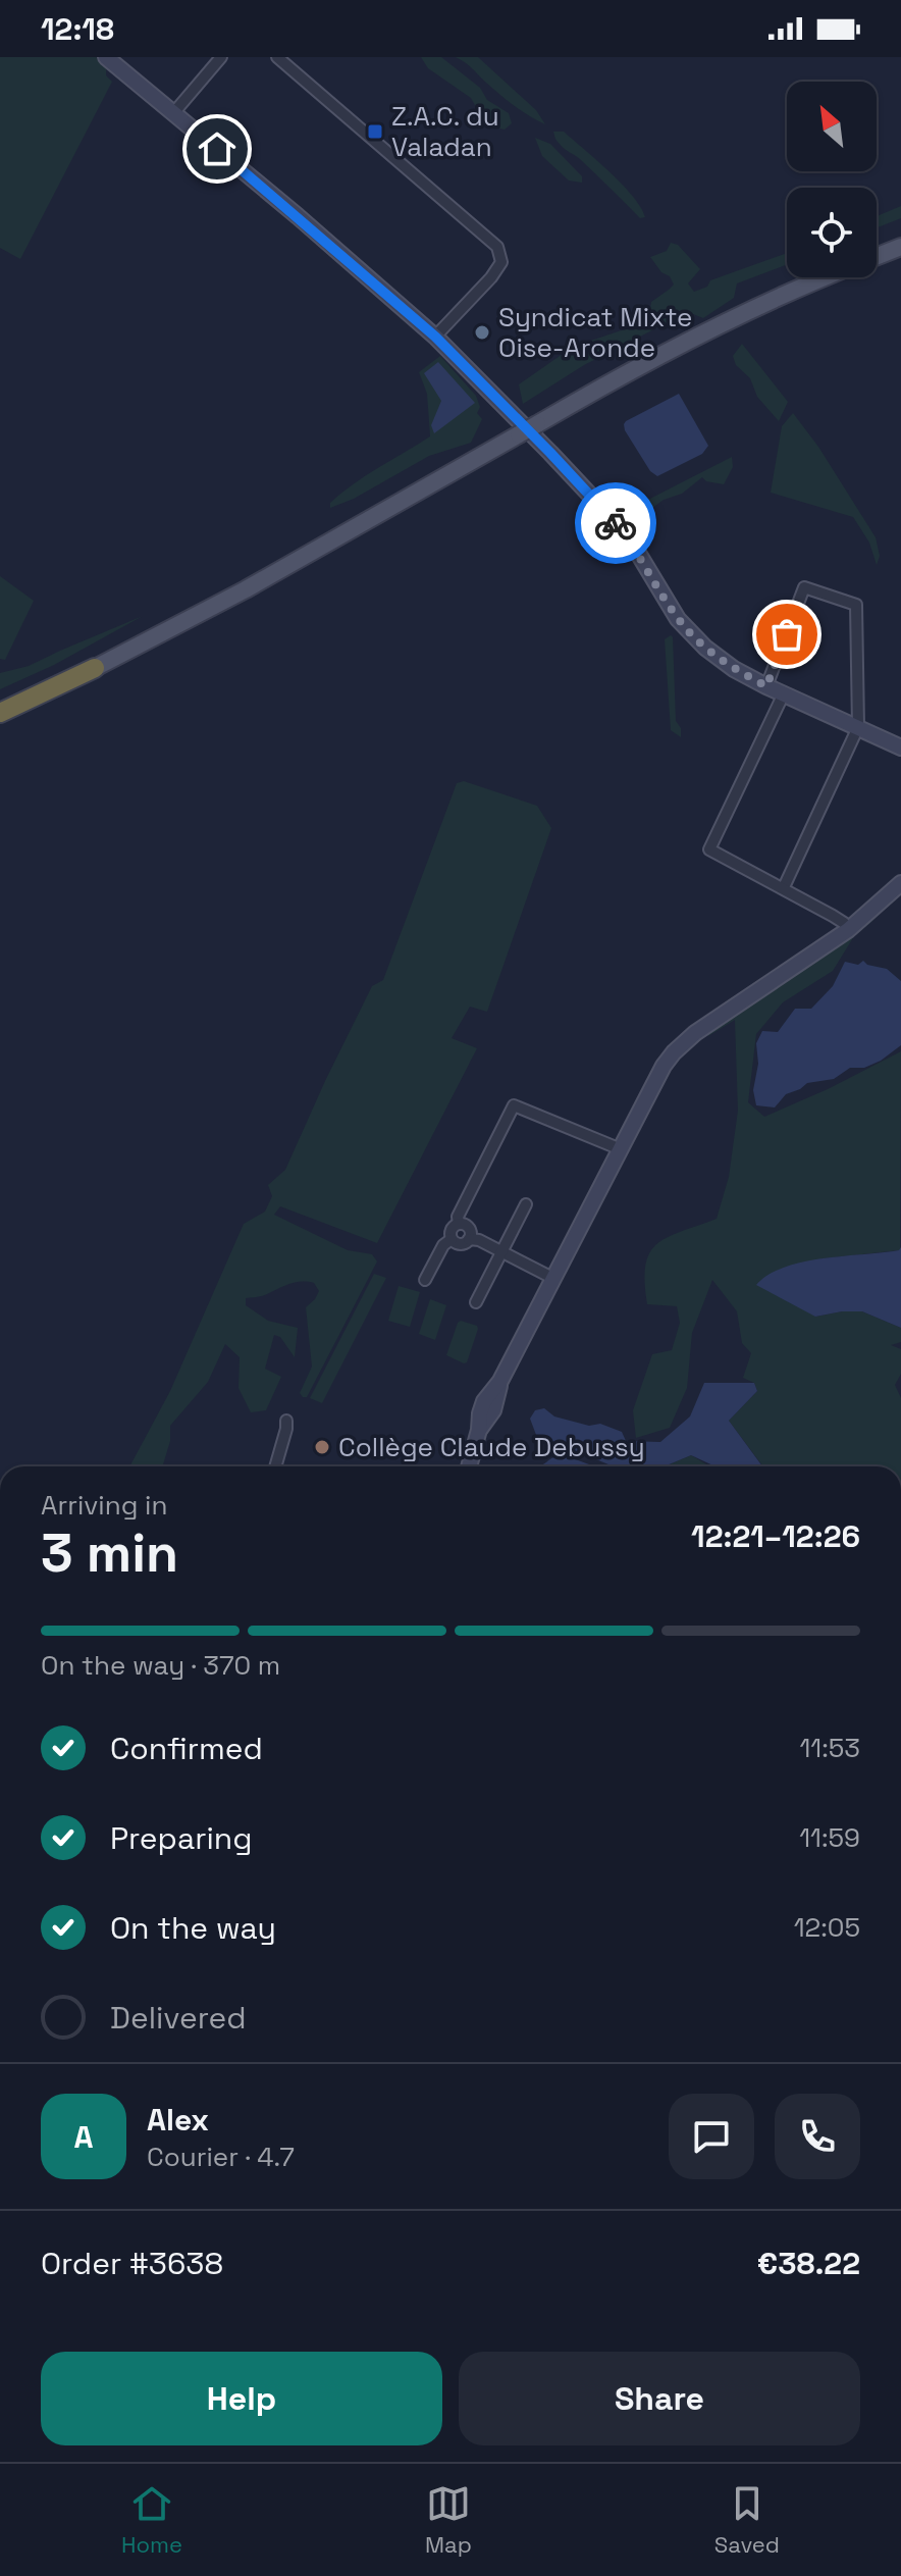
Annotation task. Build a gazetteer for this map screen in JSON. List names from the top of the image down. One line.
{"places":{"transit":["Z.A.C. du Valadan"],"other":["Syndicat Mixte Oise-Aronde","Collège Claude Debussy"]},"north":"top left","page":{"status":"12:18","heading":["3 min","Arriving in","12:21–12:26"],"panel":["Alex","Courier · 4.7","Order #3638","€38.22"],"bar":"On the way · 370 m","list":[["Confirmed","11:53"],["Preparing","11:59"],["On the way","12:05"],"Delivered"],"round":"A","buttons":["Help","Share"],"tabs":["Home","Map","Saved"]}}
